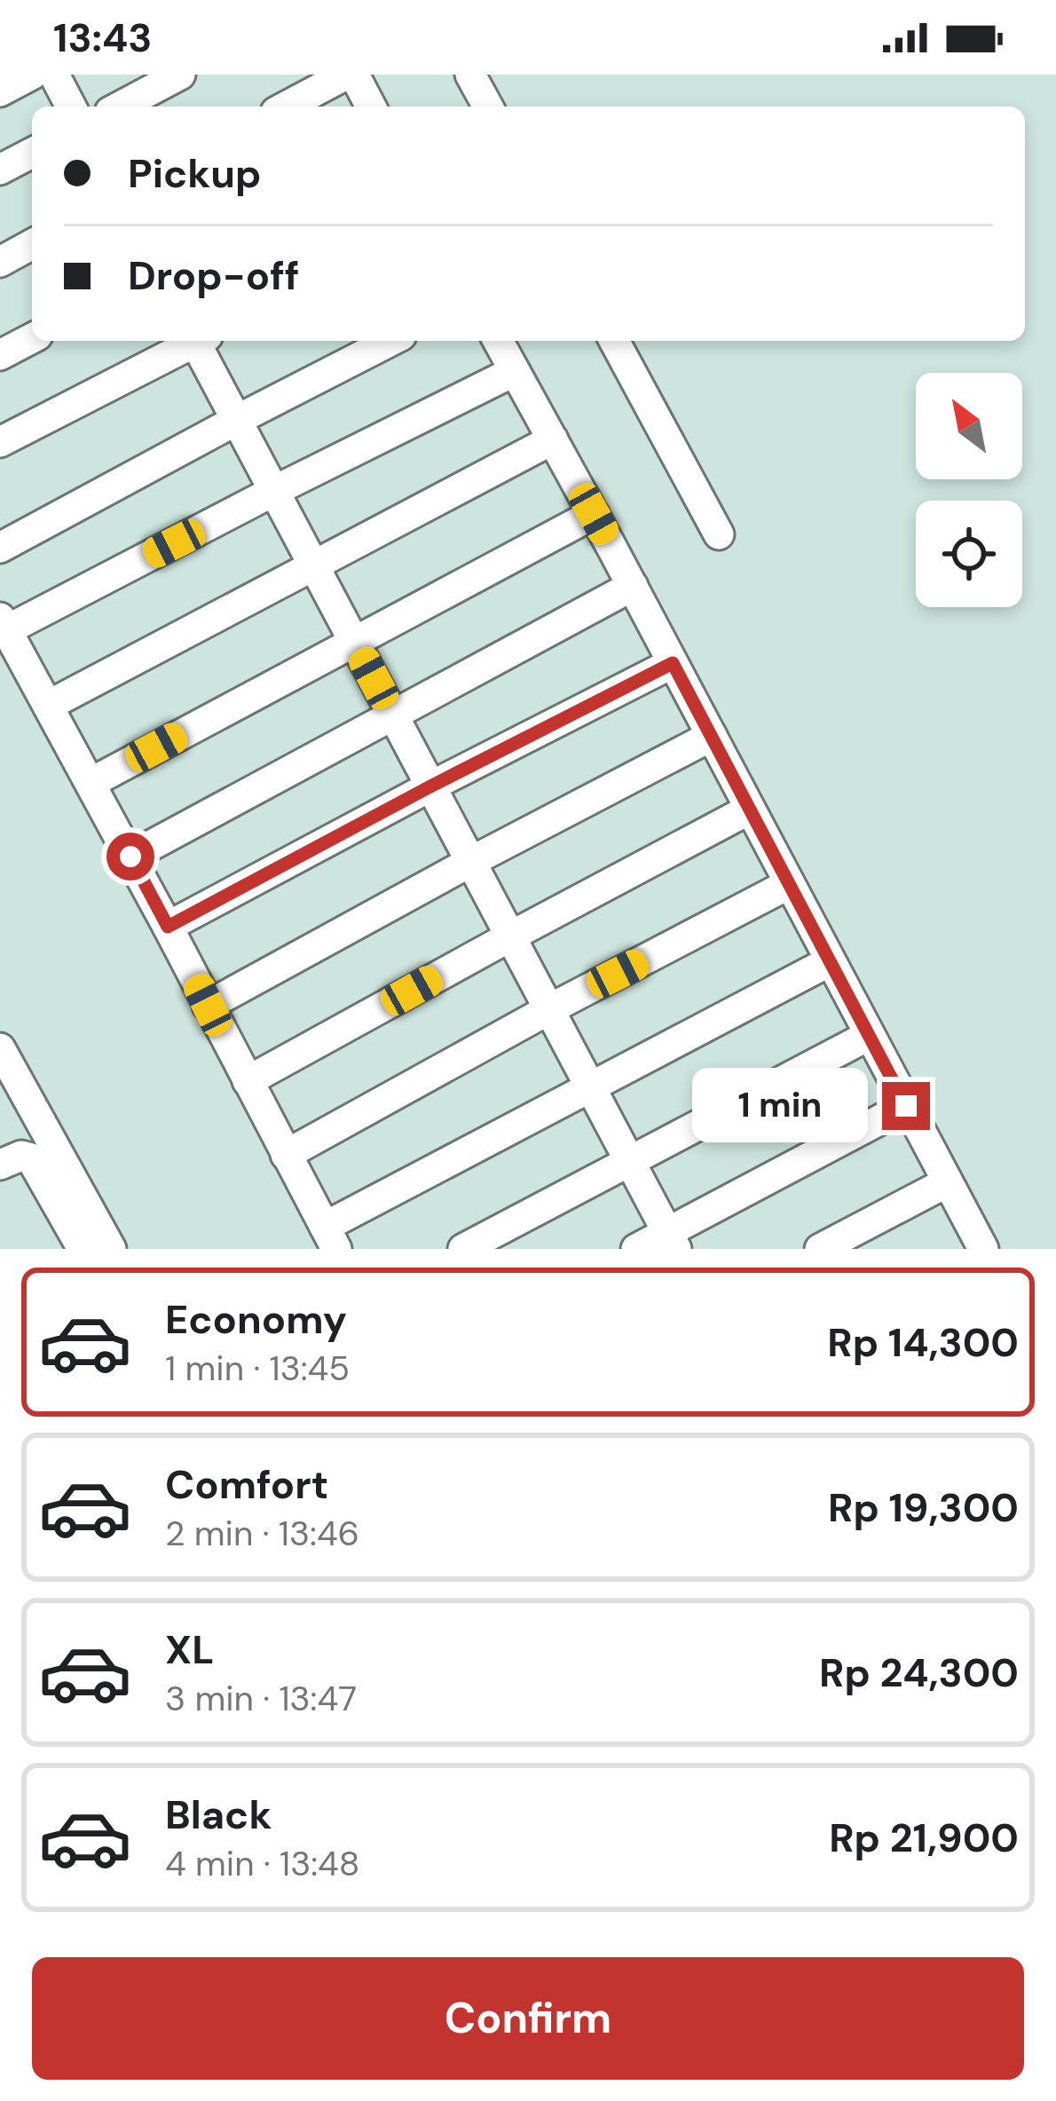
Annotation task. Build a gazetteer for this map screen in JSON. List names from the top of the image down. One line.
{"north":"top left","page":{"status":"13:43","banner":["Pickup","Drop-off"],"bubble":"1 min","list":[{"name":"Economy","note":"1 min · 13:45","value":"Rp 14,300"},{"name":"Comfort","note":"2 min · 13:46","value":"Rp 19,300"},{"name":"XL","note":"3 min · 13:47","value":"Rp 24,300"},{"name":"Black","note":"4 min · 13:48","value":"Rp 21,900"}],"buttons":"Confirm"}}
